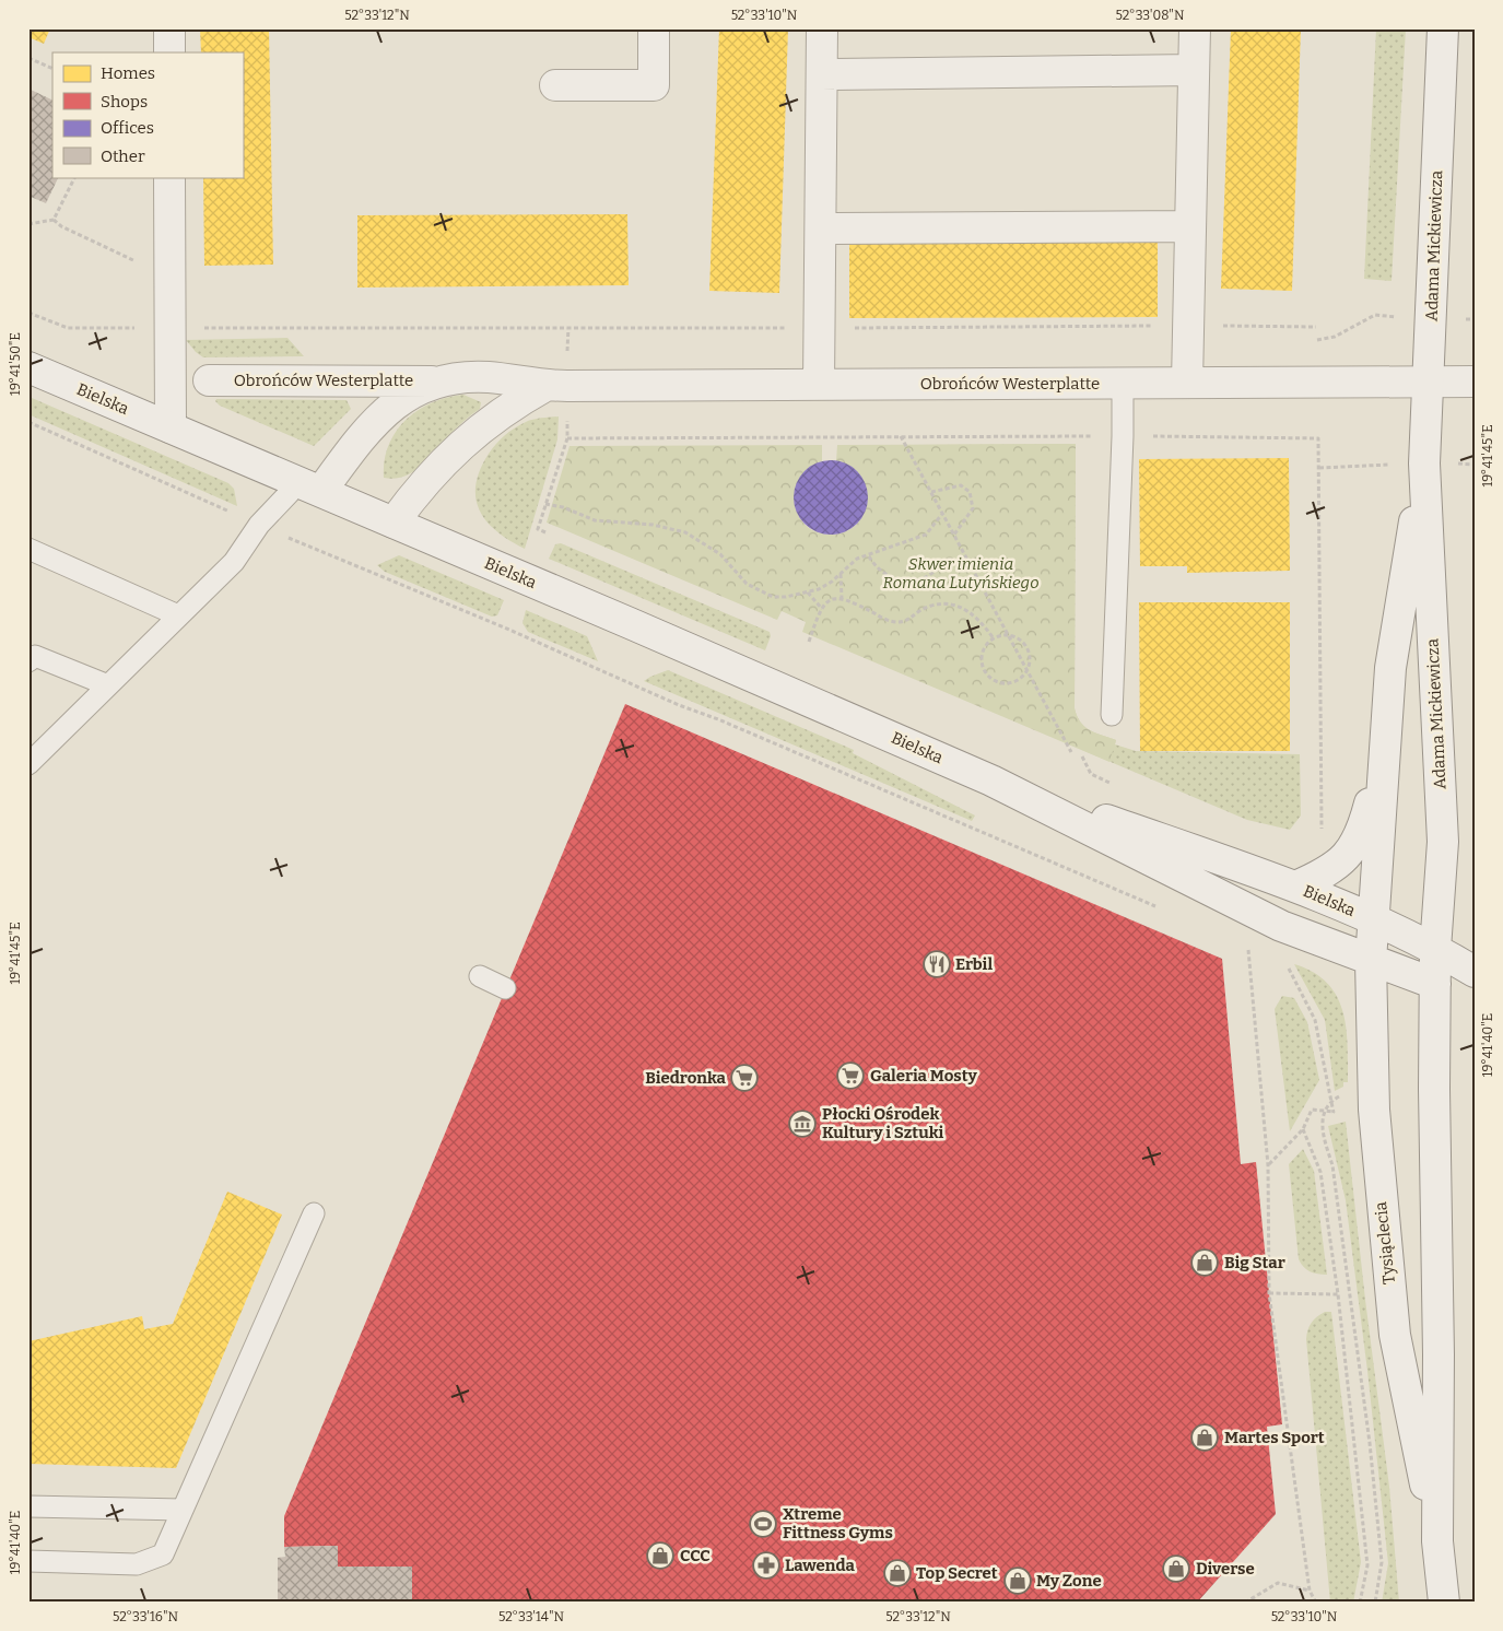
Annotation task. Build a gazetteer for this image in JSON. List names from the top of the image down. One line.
{"streets":{"street":["Adama Mickiewicza","Obrońców Westerplatte","Bielska","Tysiąclecia"]},"crossings":[["Adama Mickiewicza","Obrońców Westerplatte"],["Adama Mickiewicza","Bielska"],["Adama Mickiewicza","Tysiąclecia"],["Obrońców Westerplatte","Bielska"],["Bielska","Tysiąclecia"]],"parks":["Skwer imienia Romana Lutyńskiego"],"places":{"restaurant":["Erbil"],"supermarket":["Galeria Mosty","Biedronka"],"museum":["Płocki Ośrodek Kultury i Sztuki"],"shop":["Big Star","Martes Sport","CCC","Diverse","Top Secret","My Zone"],"sports":["Xtreme Fittness Gyms"],"pharmacy":["Lawenda"]},"legend":["Homes","Shops","Offices","Other"],"coordinates":["52°33'12\"N","52°33'10\"N","52°33'08\"N","19°41'50\"E","19°41'45\"E","19°41'40\"E","52°33'16\"N","52°33'14\"N"]}
